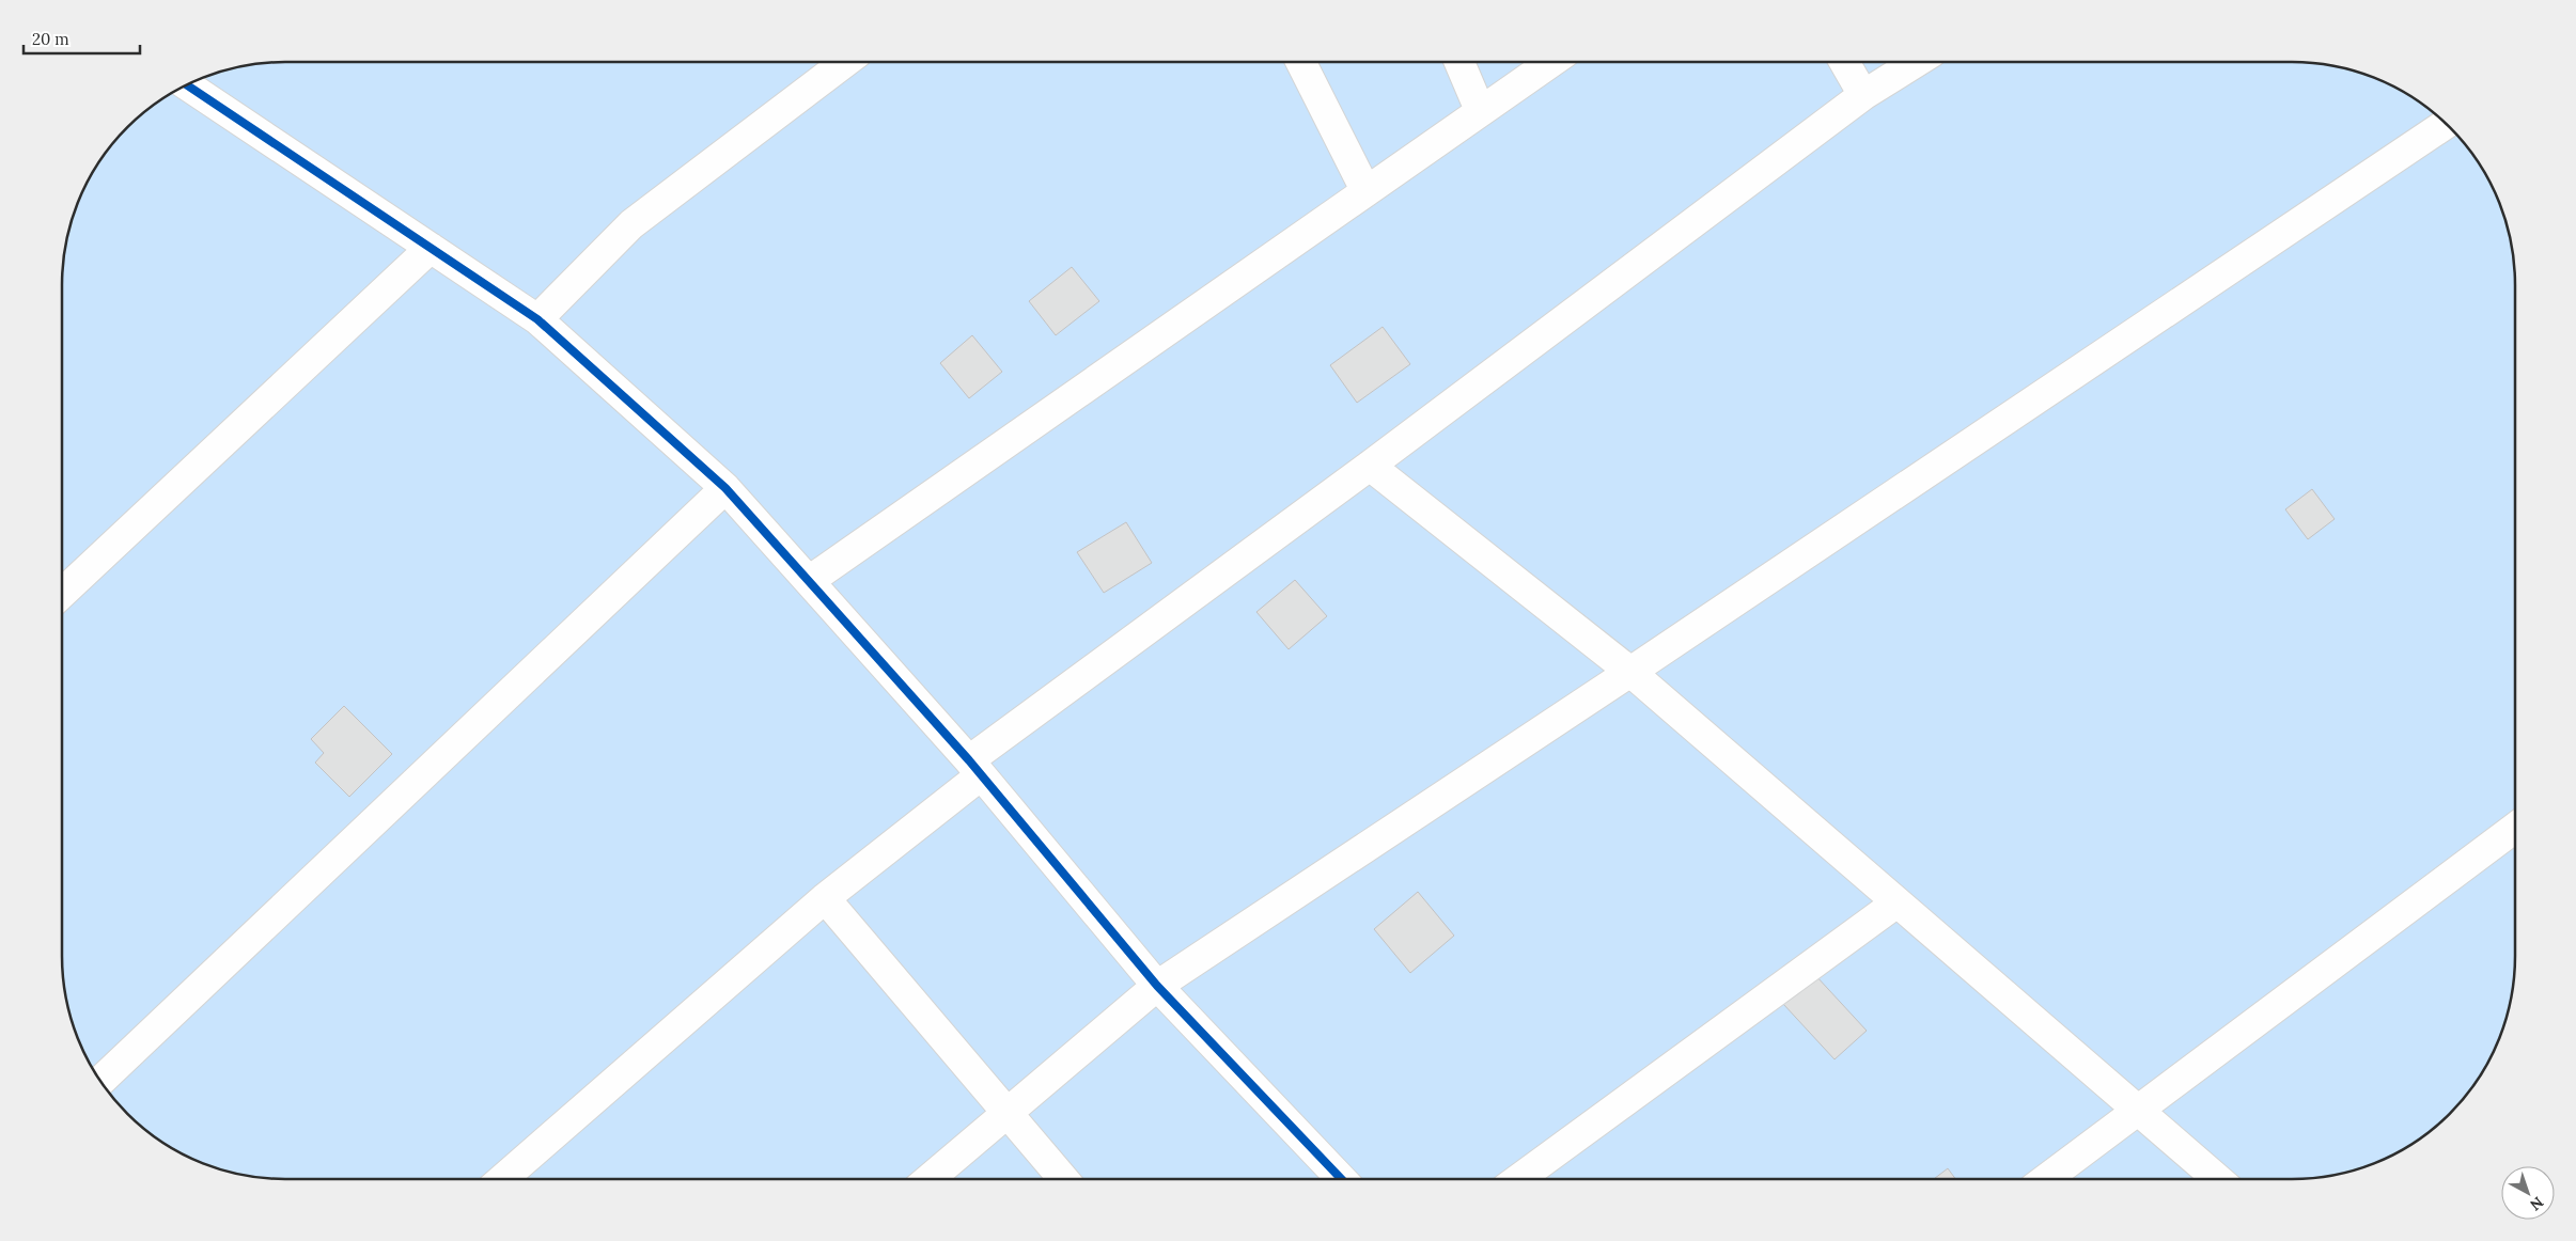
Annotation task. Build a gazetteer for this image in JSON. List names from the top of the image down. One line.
{"scale_bar":"20 m","north":"bottom right"}
